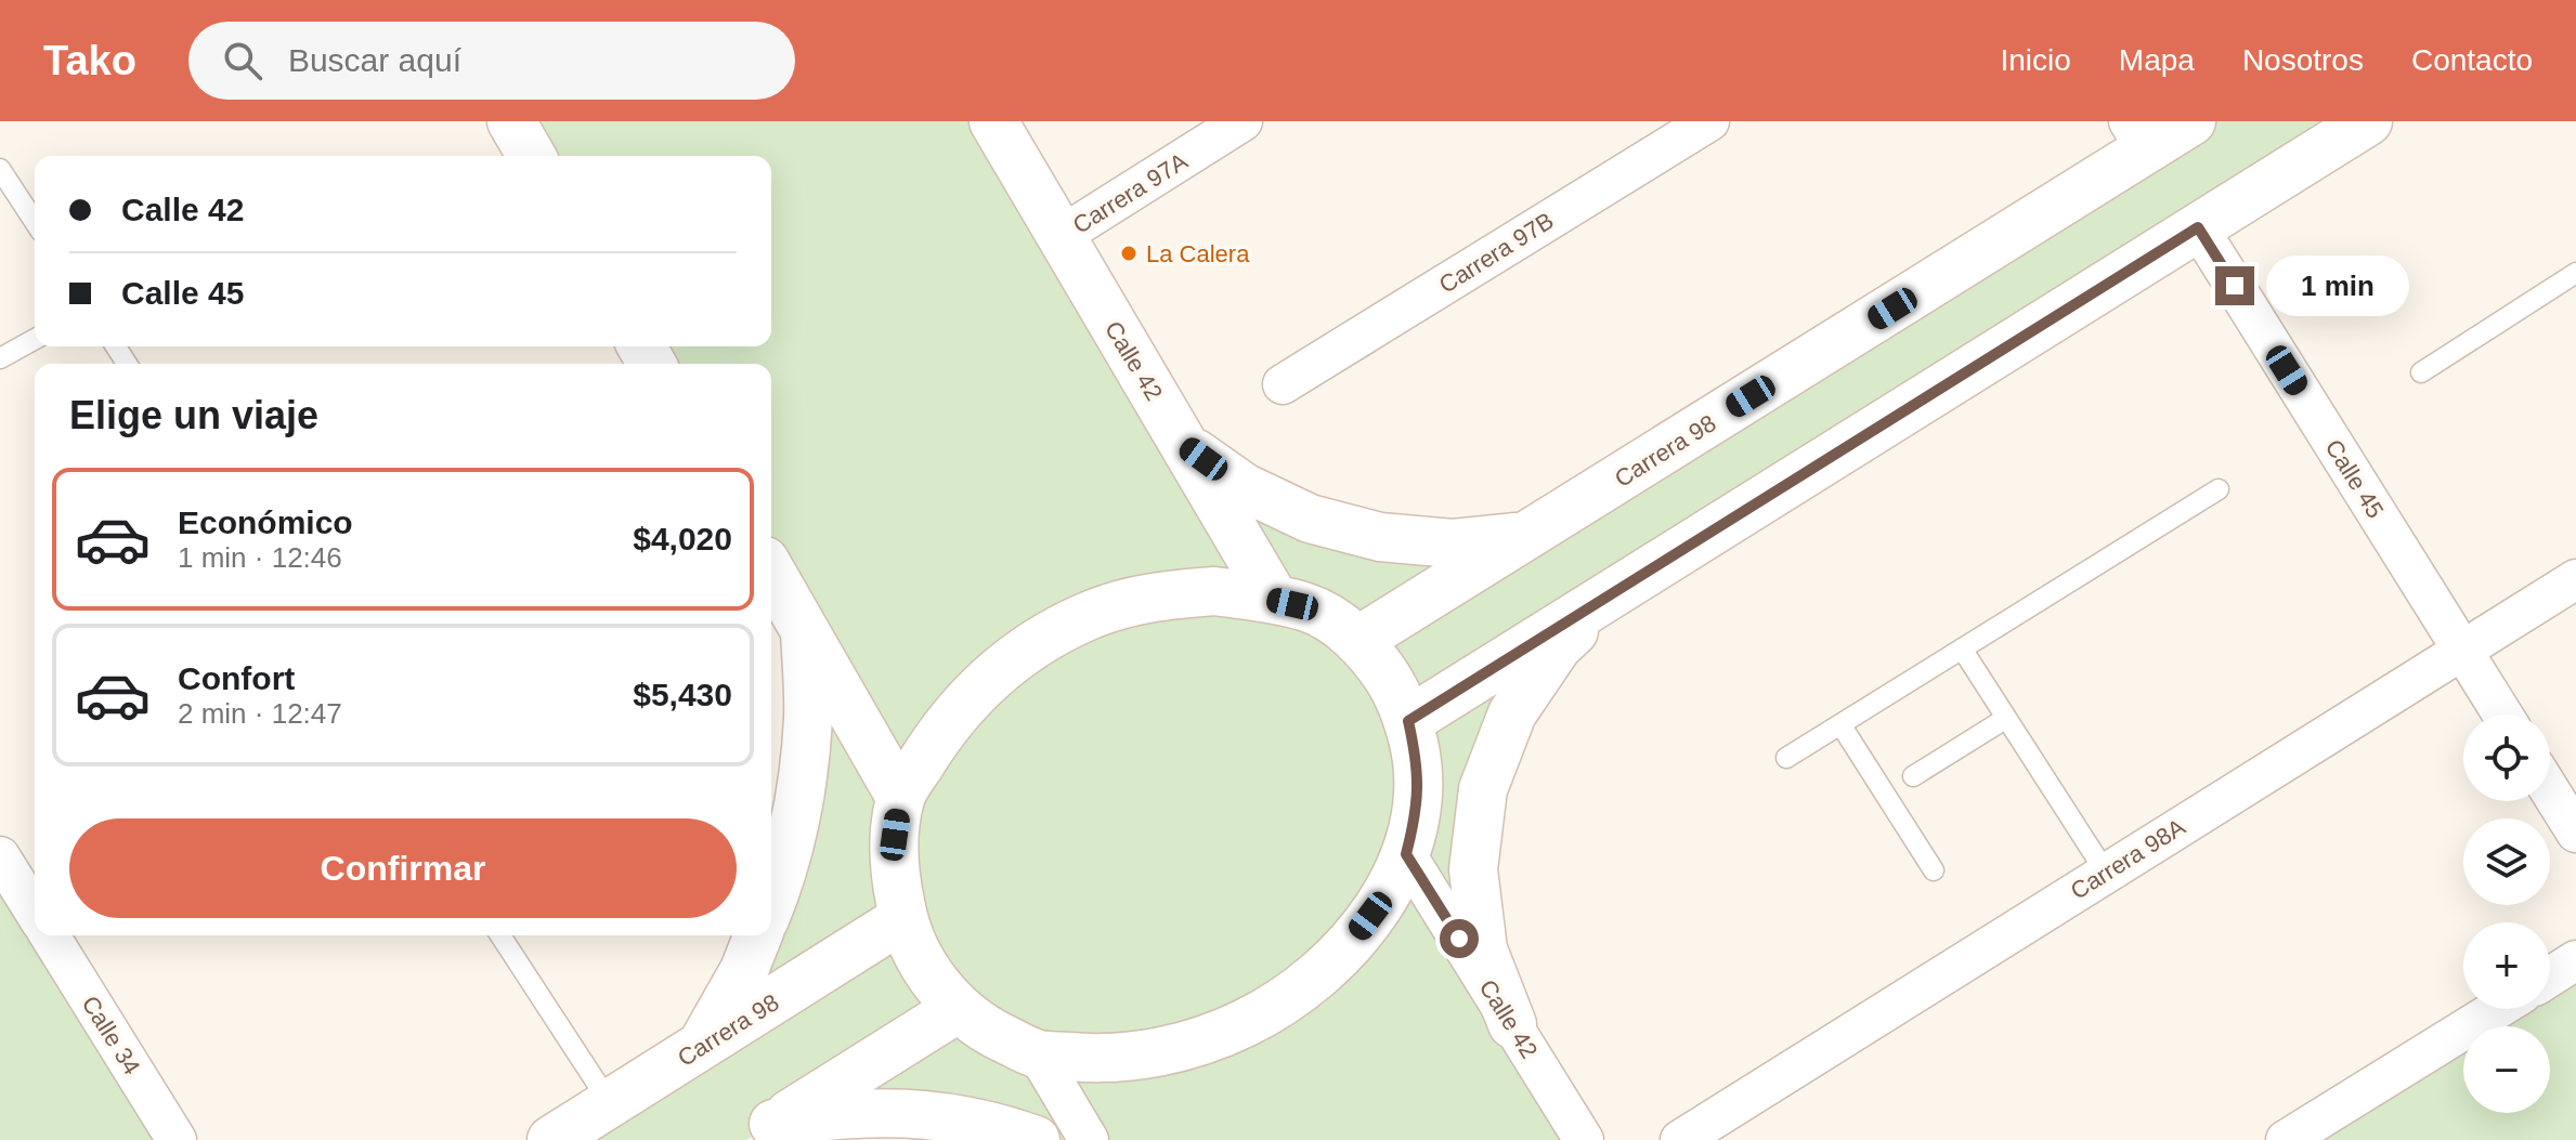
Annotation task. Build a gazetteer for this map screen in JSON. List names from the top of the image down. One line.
{"streets":{"street":["Carrera 97A","Carrera 97B","Calle 42","Carrera 98","Calle 45","Carrera 98A","Calle 34"]},"crossings":[["Carrera 97A","Calle 42"],["Calle 45","Carrera 98A"]],"places":["La Calera"],"page":{"header":"Tako","search":"Buscar aquí","nav":["Inicio","Mapa","Nosotros","Contacto"],"banner":["Calle 42","Calle 45"],"bubble":"1 min","heading":"Elige un viaje","list":[{"name":"Económico","note":"1 min · 12:46","value":"$4,020"},{"name":"Confort","note":"2 min · 12:47","value":"$5,430"}],"map_buttons":["+","−"],"buttons":"Confirmar"}}
